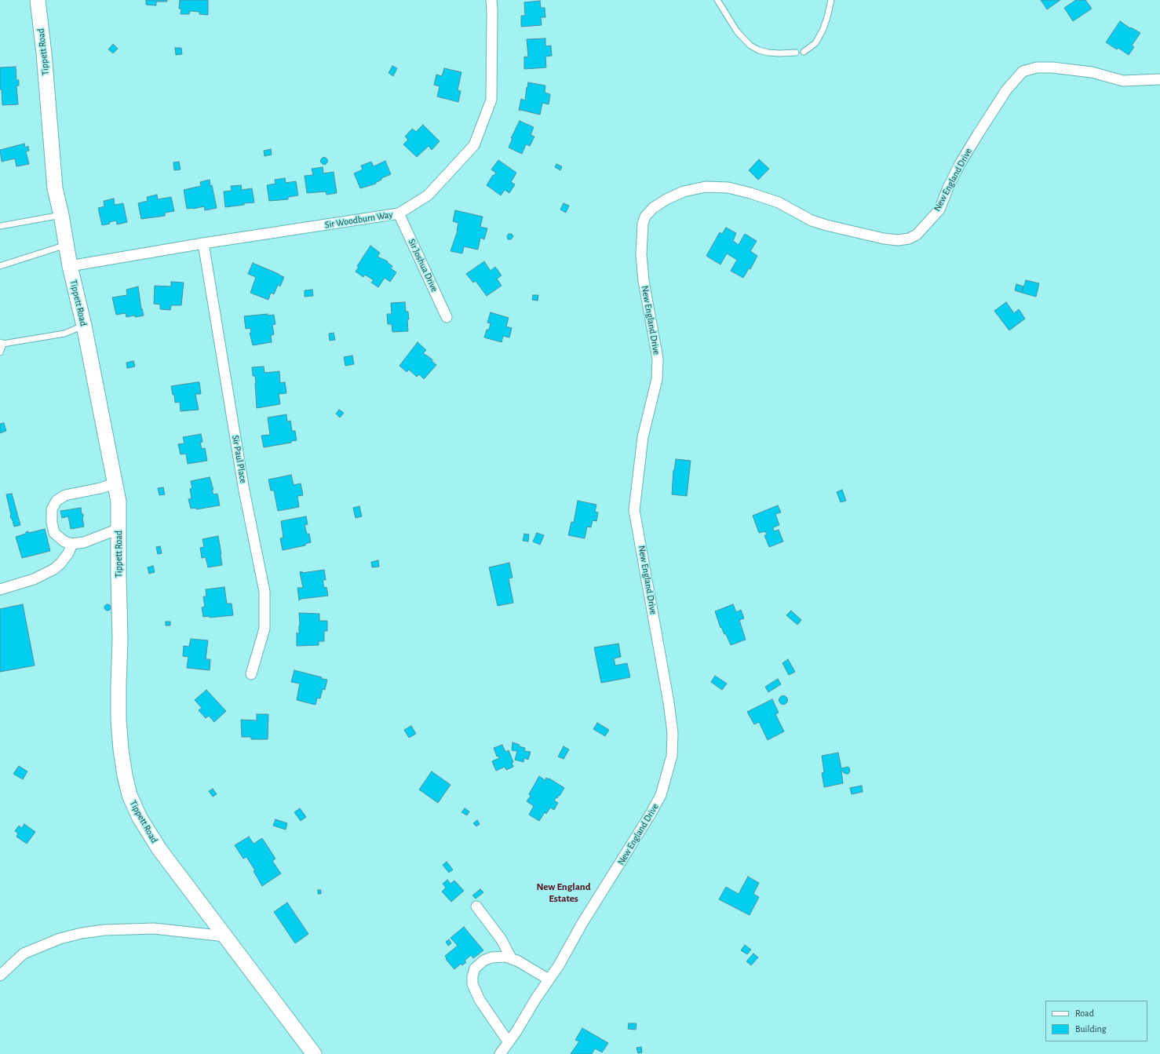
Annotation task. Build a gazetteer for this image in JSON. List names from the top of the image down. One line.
{"streets":{"street":["Tippett Road","New England Drive","Sir Woodburn Way","Sir Joshua Drive","Sir Paul Place"]},"crossings":[["Tippett Road","Sir Woodburn Way"],["Sir Woodburn Way","Sir Joshua Drive"],["Sir Woodburn Way","Sir Paul Place"]],"districts":["New England Estates"],"legend":["Road","Building"]}
